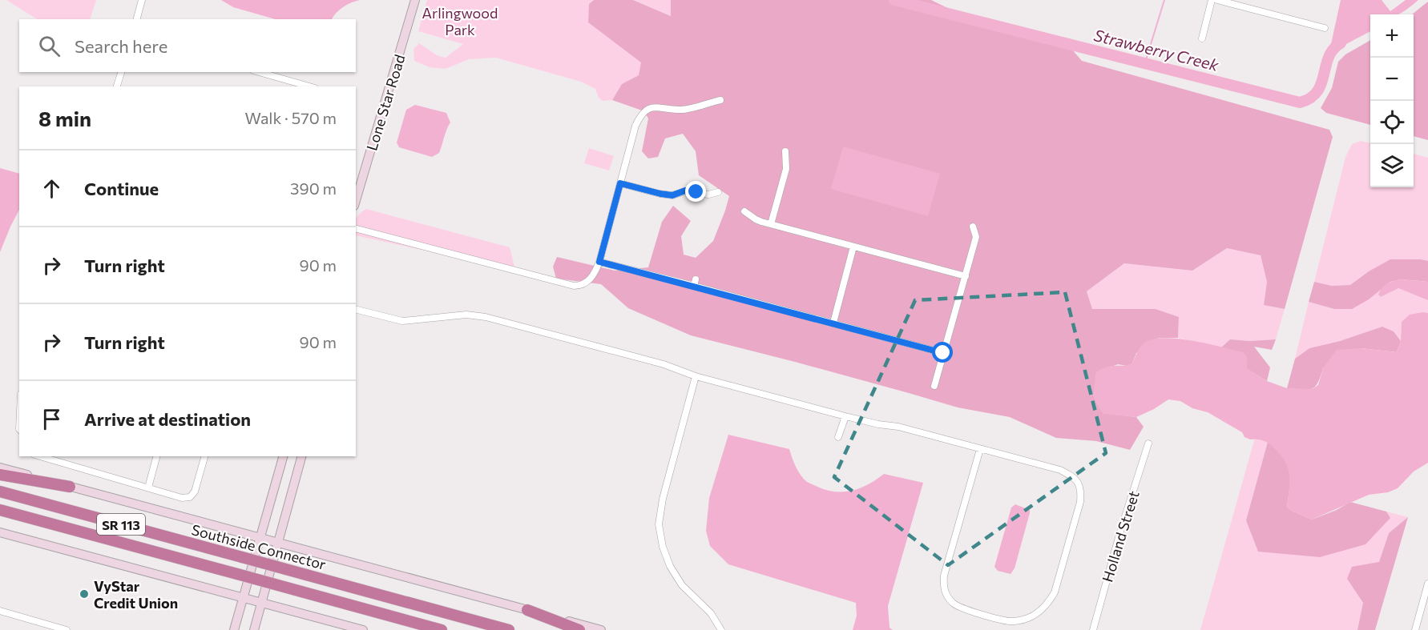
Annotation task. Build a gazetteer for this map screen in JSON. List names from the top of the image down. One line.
{"streets":{"highway":["SR 113","Southside Connector"],"street":["Lone Star Road","Holland Street"]},"water":["Strawberry Creek"],"parks":["Arlingwood Park"],"places":["VyStar Credit Union"],"page":{"map_buttons":["+","−"],"search":"Search here","heading":["8 min","Walk · 570 m"],"list":[["Continue","390 m"],["Turn right","90 m"],["Turn right","90 m"],"Arrive at destination"]}}
